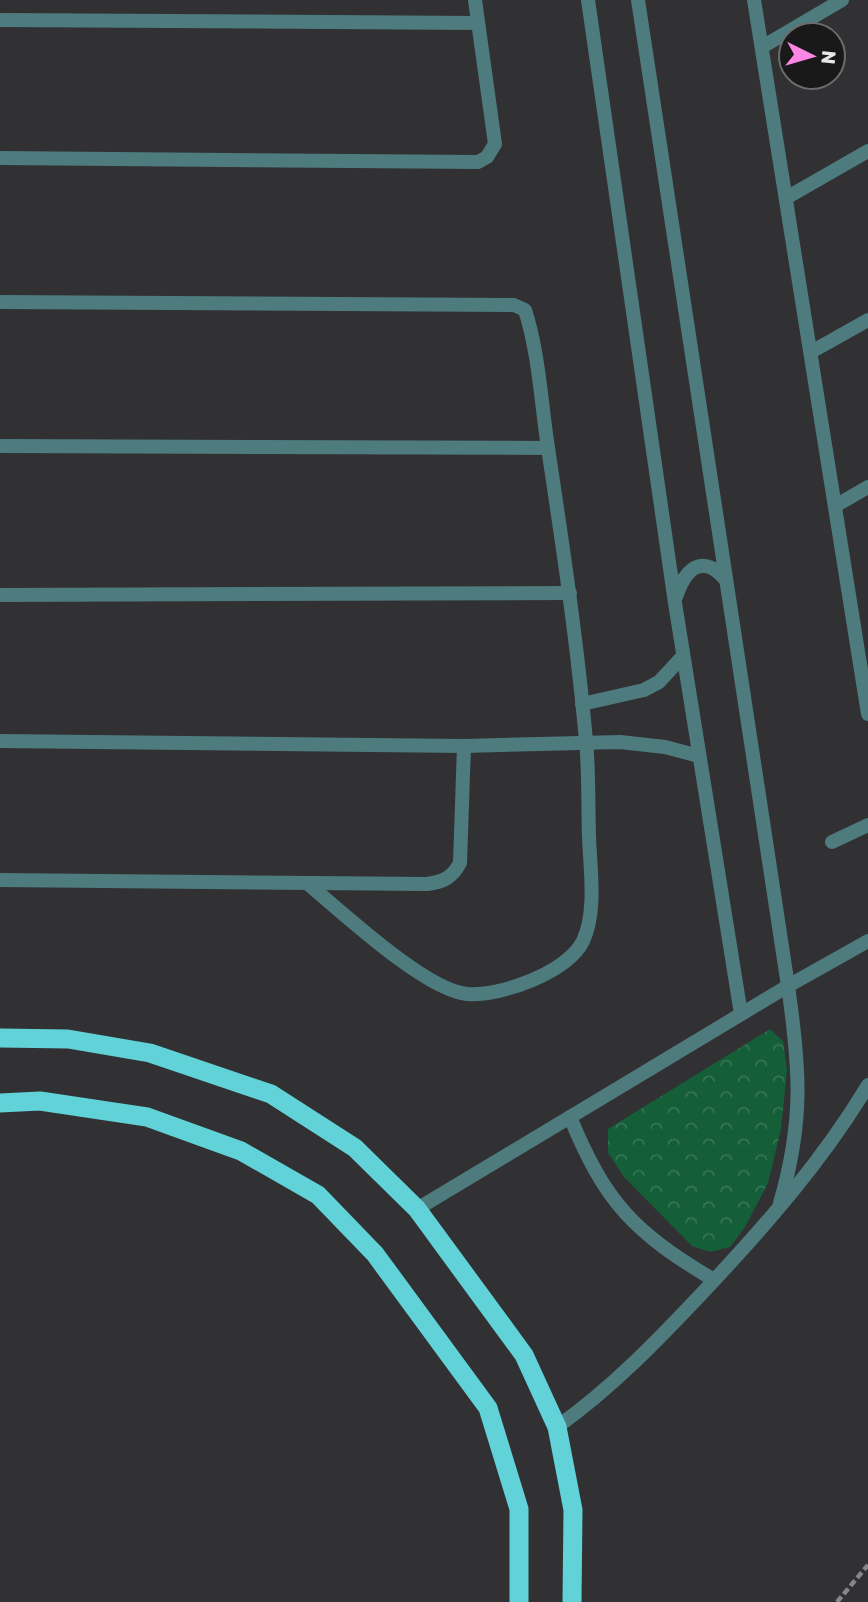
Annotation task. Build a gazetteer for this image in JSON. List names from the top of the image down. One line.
{"north":"right"}
